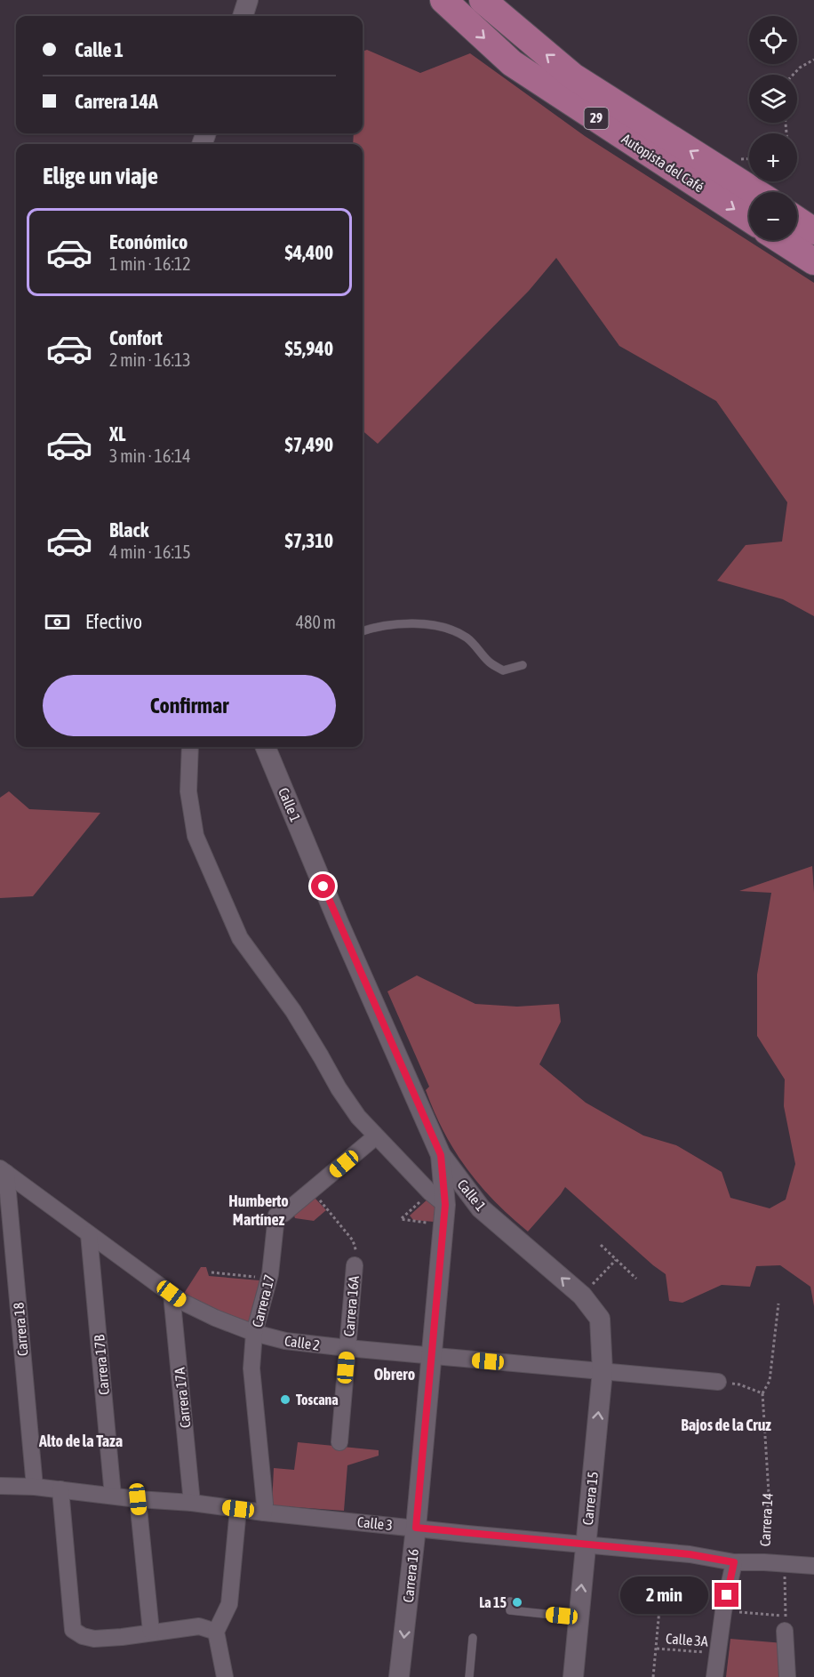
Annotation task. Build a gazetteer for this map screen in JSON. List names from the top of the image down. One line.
{"streets":{"highway":["29","Autopista del Café"],"street":["Calle 1","Carrera 17","Carrera 16A","Carrera 18","Calle 2","Carrera 17B","Carrera 17A","Carrera 15","Calle 3","Carrera 16"],"path":["Carrera 14","Calle 3A"]},"crossings":[["Calle 1","Carrera 15"],["Calle 1","Carrera 16"],["Carrera 17","Calle 2"],["Carrera 17","Calle 3"],["Carrera 16A","Calle 2"],["Carrera 18","Calle 2"],["Carrera 18","Calle 3"],["Calle 2","Carrera 17B"],["Calle 2","Carrera 17A"],["Calle 2","Carrera 15"],["Calle 2","Carrera 16"],["Carrera 17B","Calle 3"],["Carrera 17A","Calle 3"],["Carrera 15","Calle 3"],["Carrera 14","Calle 3"],["Calle 3","Carrera 16"]],"one_way":["Carrera 15"],"districts":["Humberto Martínez","Obrero","Bajos de la Cruz","Alto de la Taza"],"places":["Toscana","La 15"],"page":{"map_buttons":["+","−"],"banner":["Calle 1","Carrera 14A"],"heading":"Elige un viaje","list":[{"name":"Económico","note":"1 min · 16:12","value":"$4,400"},{"name":"Confort","note":"2 min · 16:13","value":"$5,940"},{"name":"XL","note":"3 min · 16:14","value":"$7,490"},{"name":"Black","note":"4 min · 16:15","value":"$7,310"}],"pay":["Efectivo","480 m"],"buttons":"Confirmar","bubble":"2 min"}}
